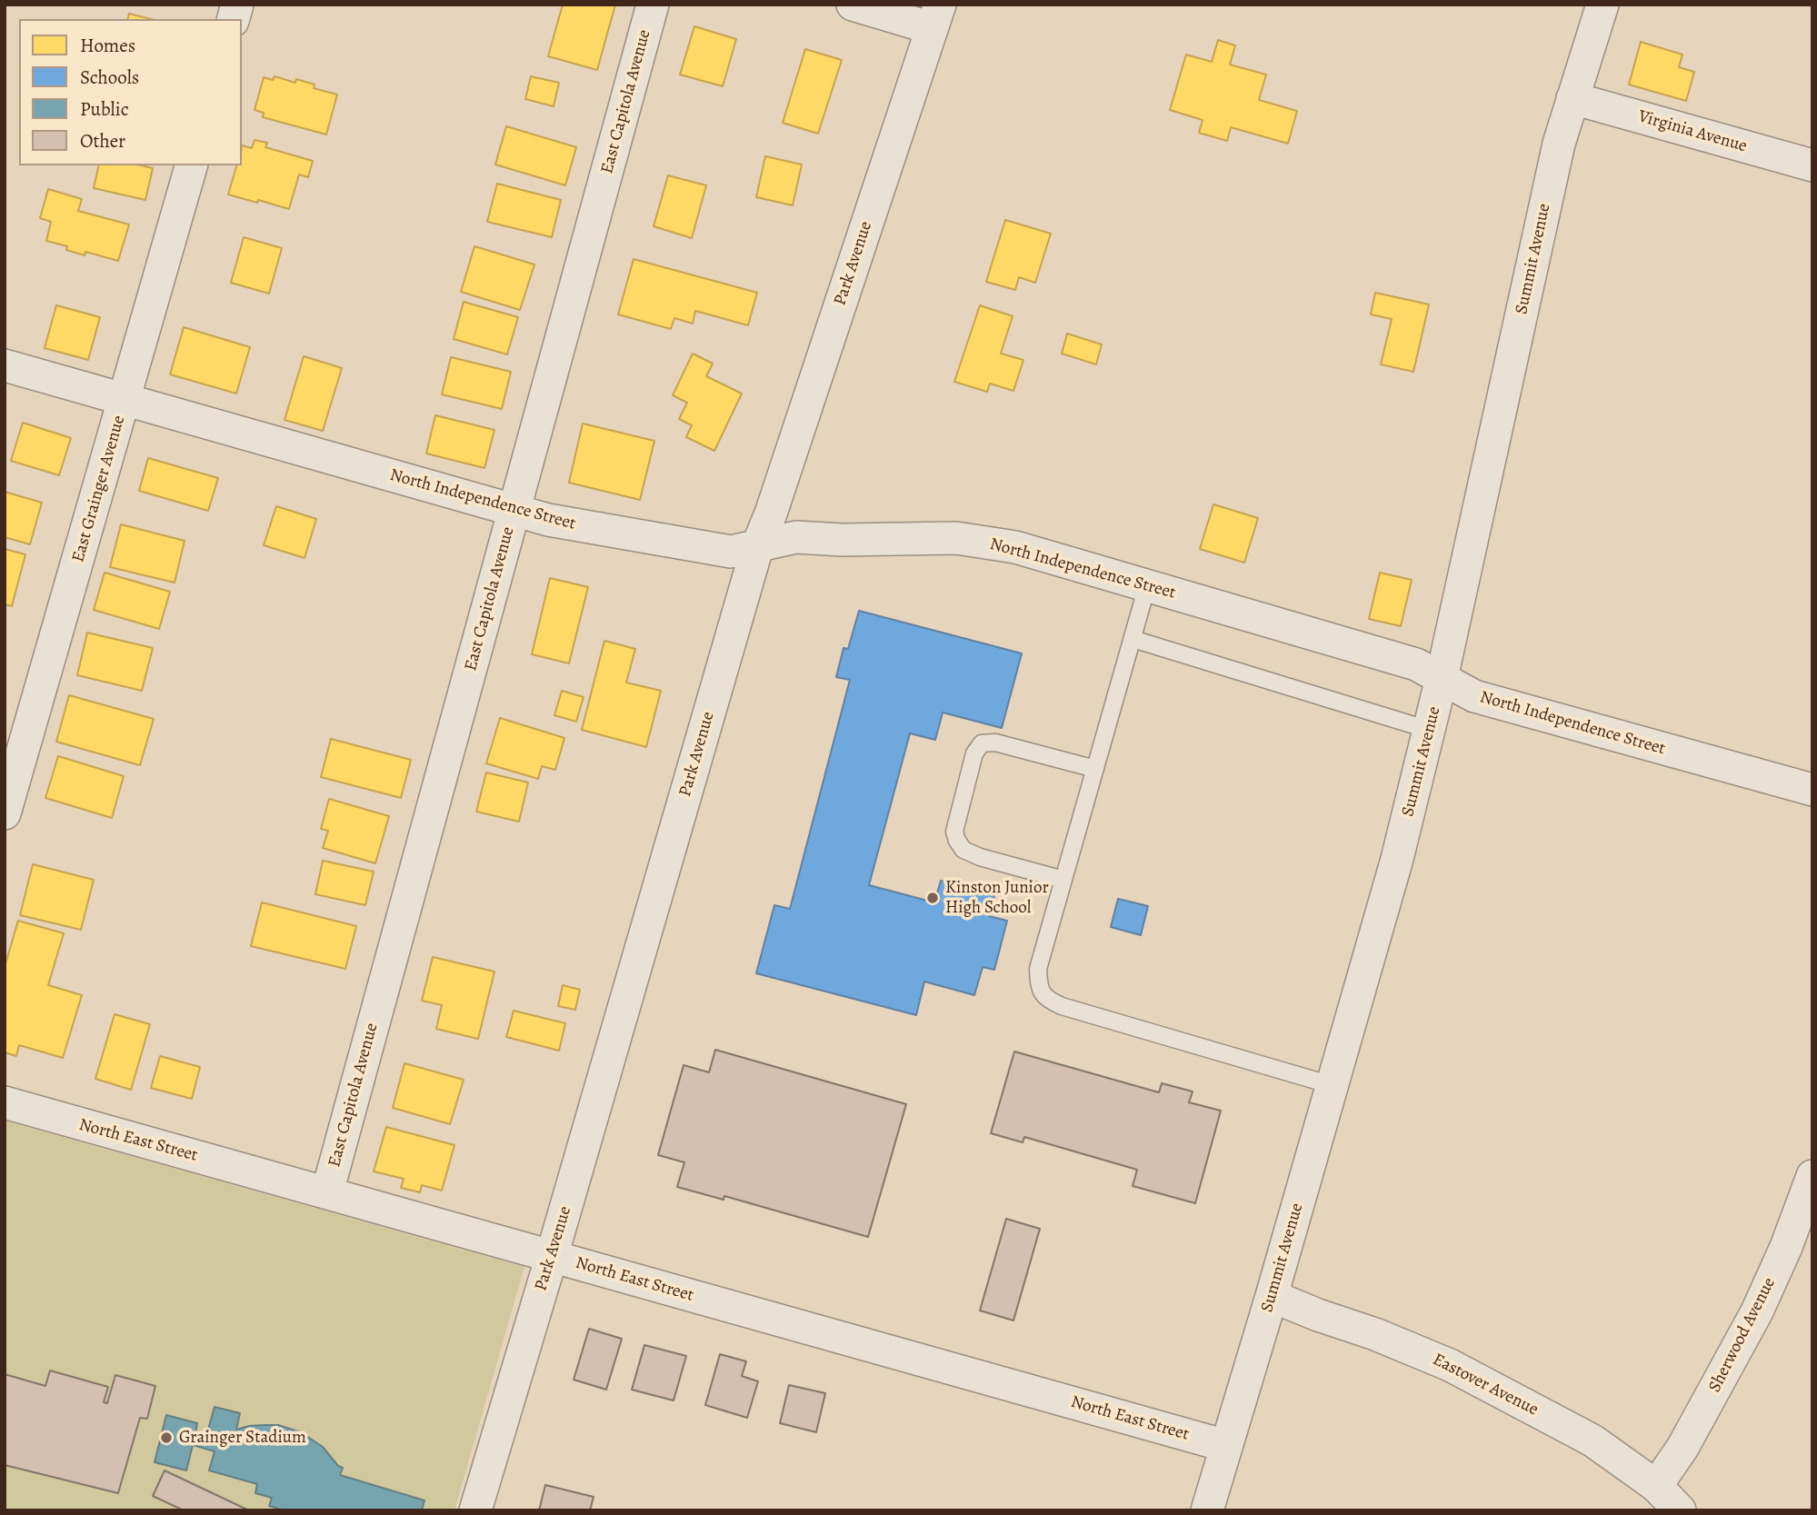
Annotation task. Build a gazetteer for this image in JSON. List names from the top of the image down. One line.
{"streets":{"street":["East Capitola Avenue","Virginia Avenue","Summit Avenue","Park Avenue","East Grainger Avenue","North Independence Street","North East Street","Sherwood Avenue","Eastover Avenue"]},"crossings":[["East Capitola Avenue","North Independence Street"],["East Capitola Avenue","North East Street"],["Virginia Avenue","Summit Avenue"],["Summit Avenue","North Independence Street"],["Summit Avenue","North East Street"],["Summit Avenue","Eastover Avenue"],["Park Avenue","North Independence Street"],["Park Avenue","North East Street"],["East Grainger Avenue","North Independence Street"],["Sherwood Avenue","Eastover Avenue"]],"places":["Kinston Junior High School","Grainger Stadium"],"legend":["Homes","Schools","Public","Other"]}
